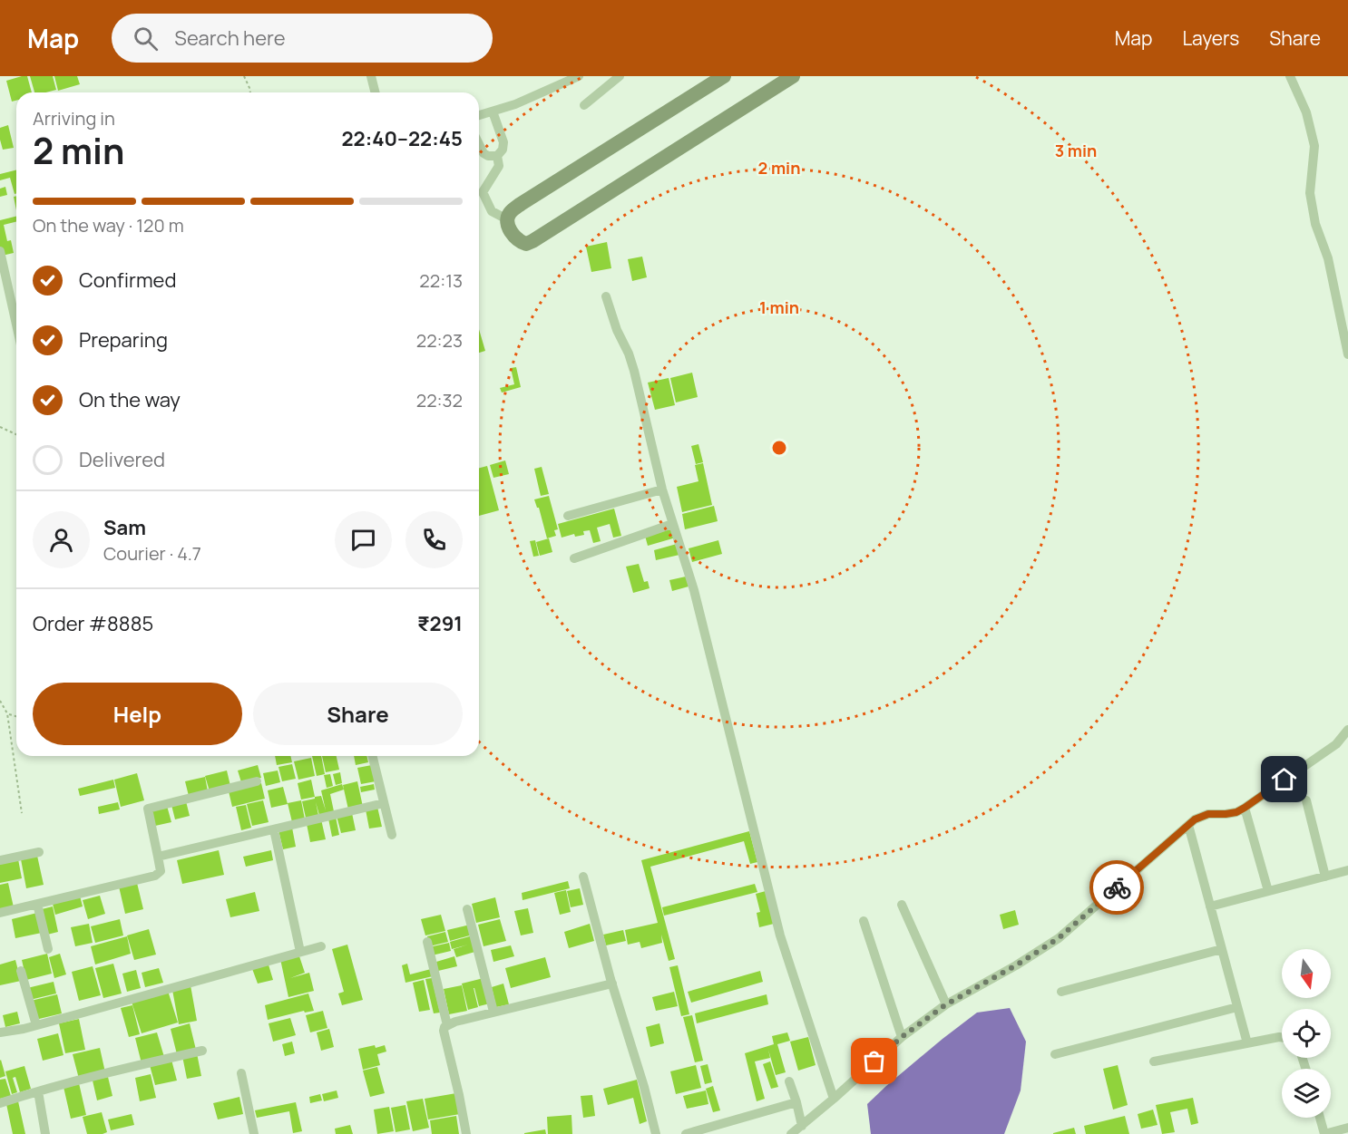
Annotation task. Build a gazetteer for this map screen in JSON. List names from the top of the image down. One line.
{"north":"bottom","page":{"header":"Map","search":"Search here","nav":["Map","Layers","Share"],"heading":["2 min","Arriving in","22:40–22:45"],"panel":["Sam","Courier · 4.7","Order #8885","₹291"],"bar":"On the way · 120 m","list":[["Confirmed","22:13"],["Preparing","22:23"],["On the way","22:32"],"Delivered"],"buttons":["Help","Share"]},"rings":["3 min","2 min","1 min"]}
